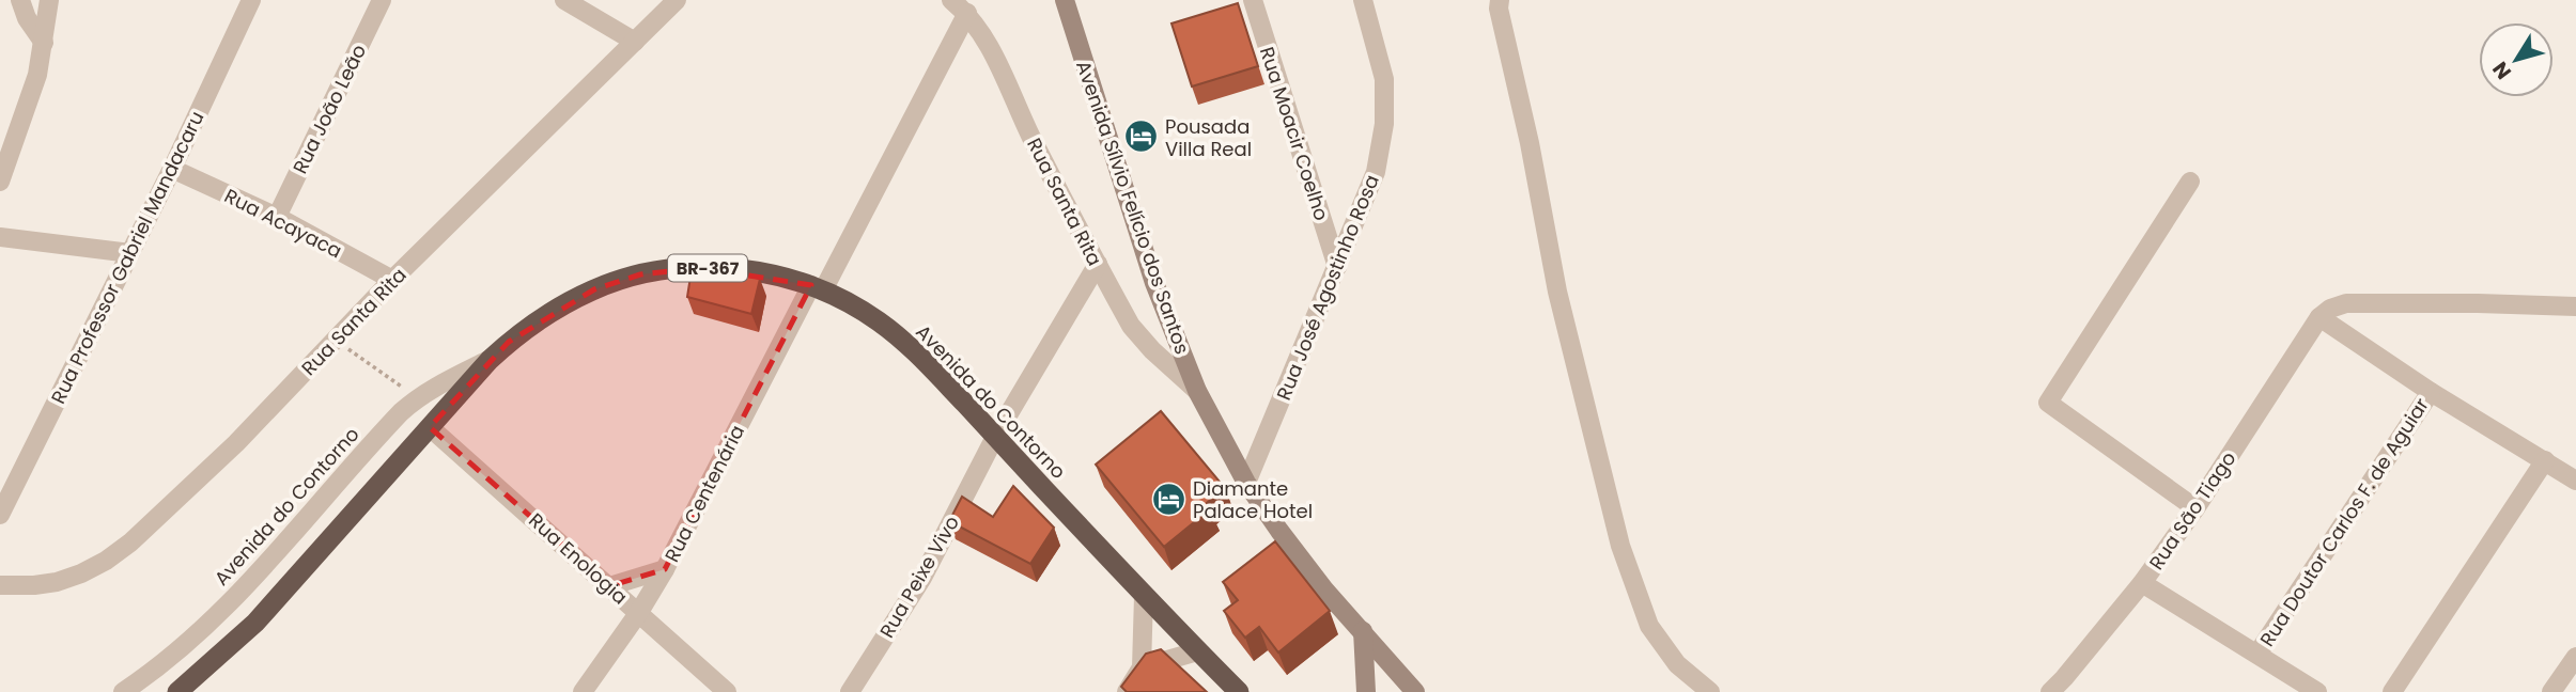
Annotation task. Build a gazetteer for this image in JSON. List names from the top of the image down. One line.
{"streets":{"highway":["BR-367","Avenida do Contorno"],"main road":["Avenida Sílvio Felício dos Santos"],"street":["Rua João Leão","Rua Moacir Coelho","Rua Santa Rita","Rua Acayaca","Rua Professor Gabriel Mandacaru","Rua José Agostinho Rosa","Rua Centenária","Rua São Tiago","Rua Doutor Carlos F. de Aguiar","Rua Enologia","Rua Peixe Vivo"]},"crossings":[["Rua João Leão","Rua Acayaca"],["Rua Moacir Coelho","Rua José Agostinho Rosa"],["Rua Santa Rita","Avenida Sílvio Felício dos Santos"],["Rua Santa Rita","Rua Acayaca"],["Rua Santa Rita","Rua Centenária"],["Rua Santa Rita","Rua Peixe Vivo"],["Avenida Sílvio Felício dos Santos","Rua José Agostinho Rosa"],["Rua Acayaca","Rua Professor Gabriel Mandacaru"],["Avenida do Contorno","Rua Centenária"],["Avenida do Contorno","Rua Enologia"],["Avenida do Contorno","Rua Peixe Vivo"],["Rua Centenária","Rua Enologia"]],"places":{"hotel":["Pousada Villa Real","Diamante Palace Hotel"]},"north":"bottom left"}
